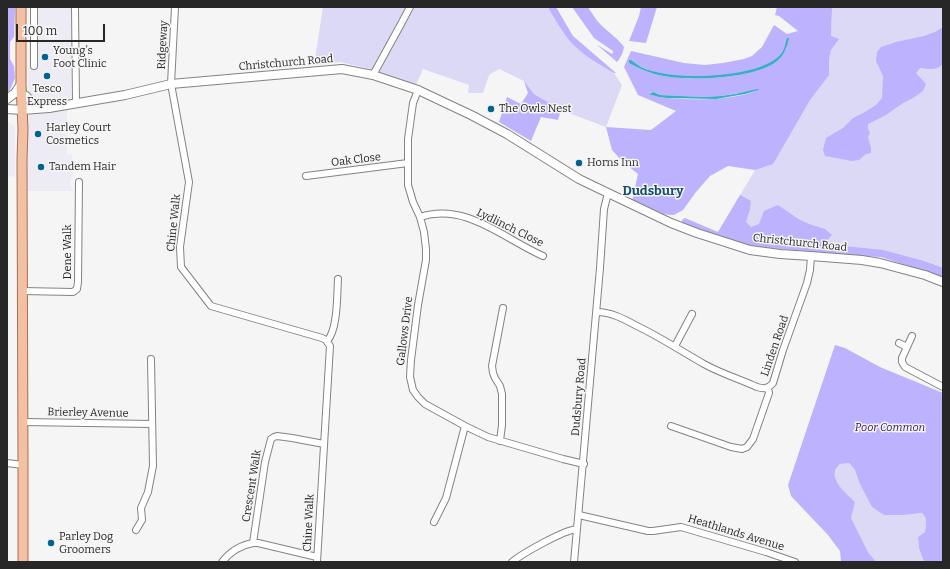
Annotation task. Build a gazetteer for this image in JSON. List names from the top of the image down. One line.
{"streets":{"main road":["Christchurch Road"],"street":["Ridgeway","Oak Close","Chine Walk","Lydlinch Close","Dene Walk","Gallows Drive","Linden Road","Dudsbury Road","Brierley Avenue","Crescent Walk","Heathlands Avenue"]},"crossings":[["Ridgeway","Christchurch Road"],["Ridgeway","Chine Walk"],["Christchurch Road","Chine Walk"],["Christchurch Road","Gallows Drive"],["Christchurch Road","Linden Road"],["Christchurch Road","Dudsbury Road"],["Oak Close","Gallows Drive"],["Chine Walk","Crescent Walk"],["Lydlinch Close","Gallows Drive"],["Gallows Drive","Dudsbury Road"],["Linden Road","Dudsbury Road"],["Dudsbury Road","Heathlands Avenue"]],"districts":["Dudsbury"],"parks":["Poor Common"],"places":["Young's Foot Clinic","Tesco Express","The Owls Nest","Harley Court Cosmetics","Horns Inn","Tandem Hair","Parley Dog Groomers"],"scale_bar":"100 m"}
